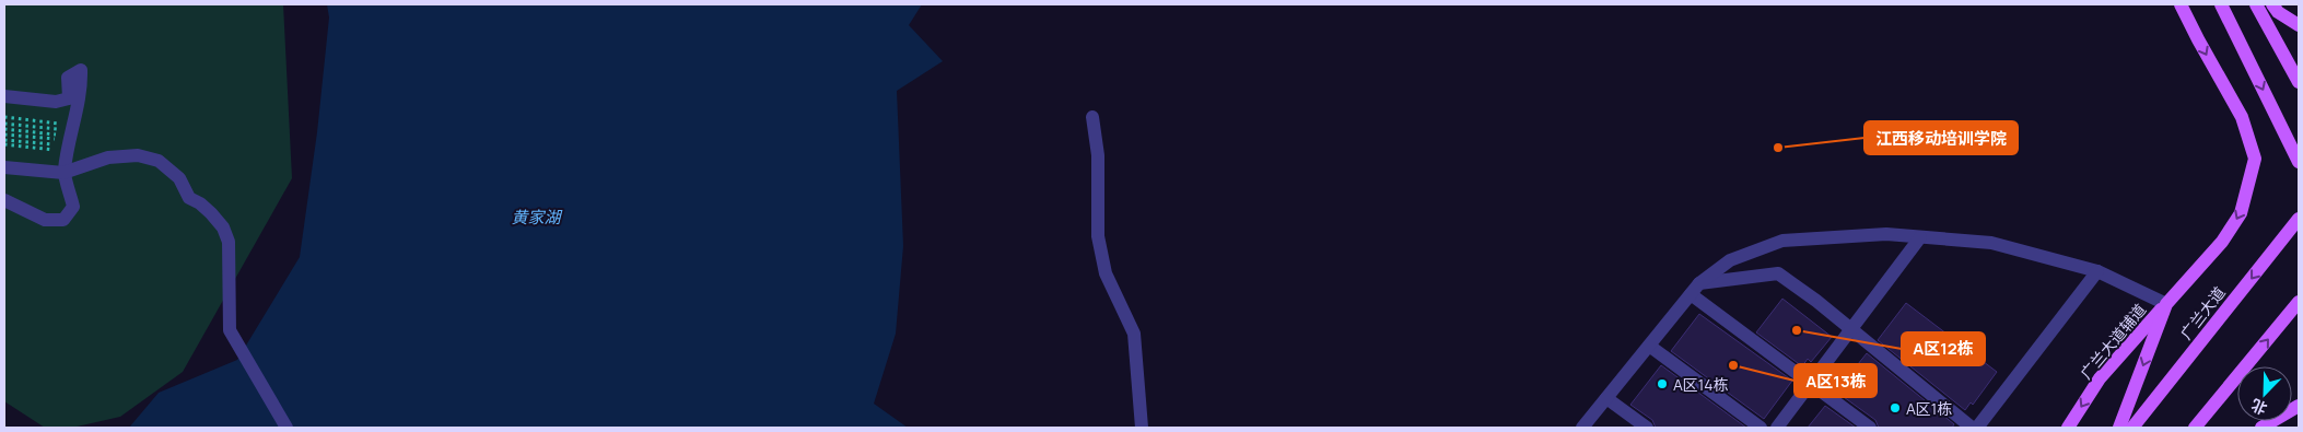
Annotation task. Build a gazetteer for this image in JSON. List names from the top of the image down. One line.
{"streets":{"main road":["广兰大道","广兰大道辅道"]},"water":["黄家湖"],"places":["江西移动培训学院","A区12栋","A区13栋","A区14栋","A区1栋"],"north":"bottom left"}
